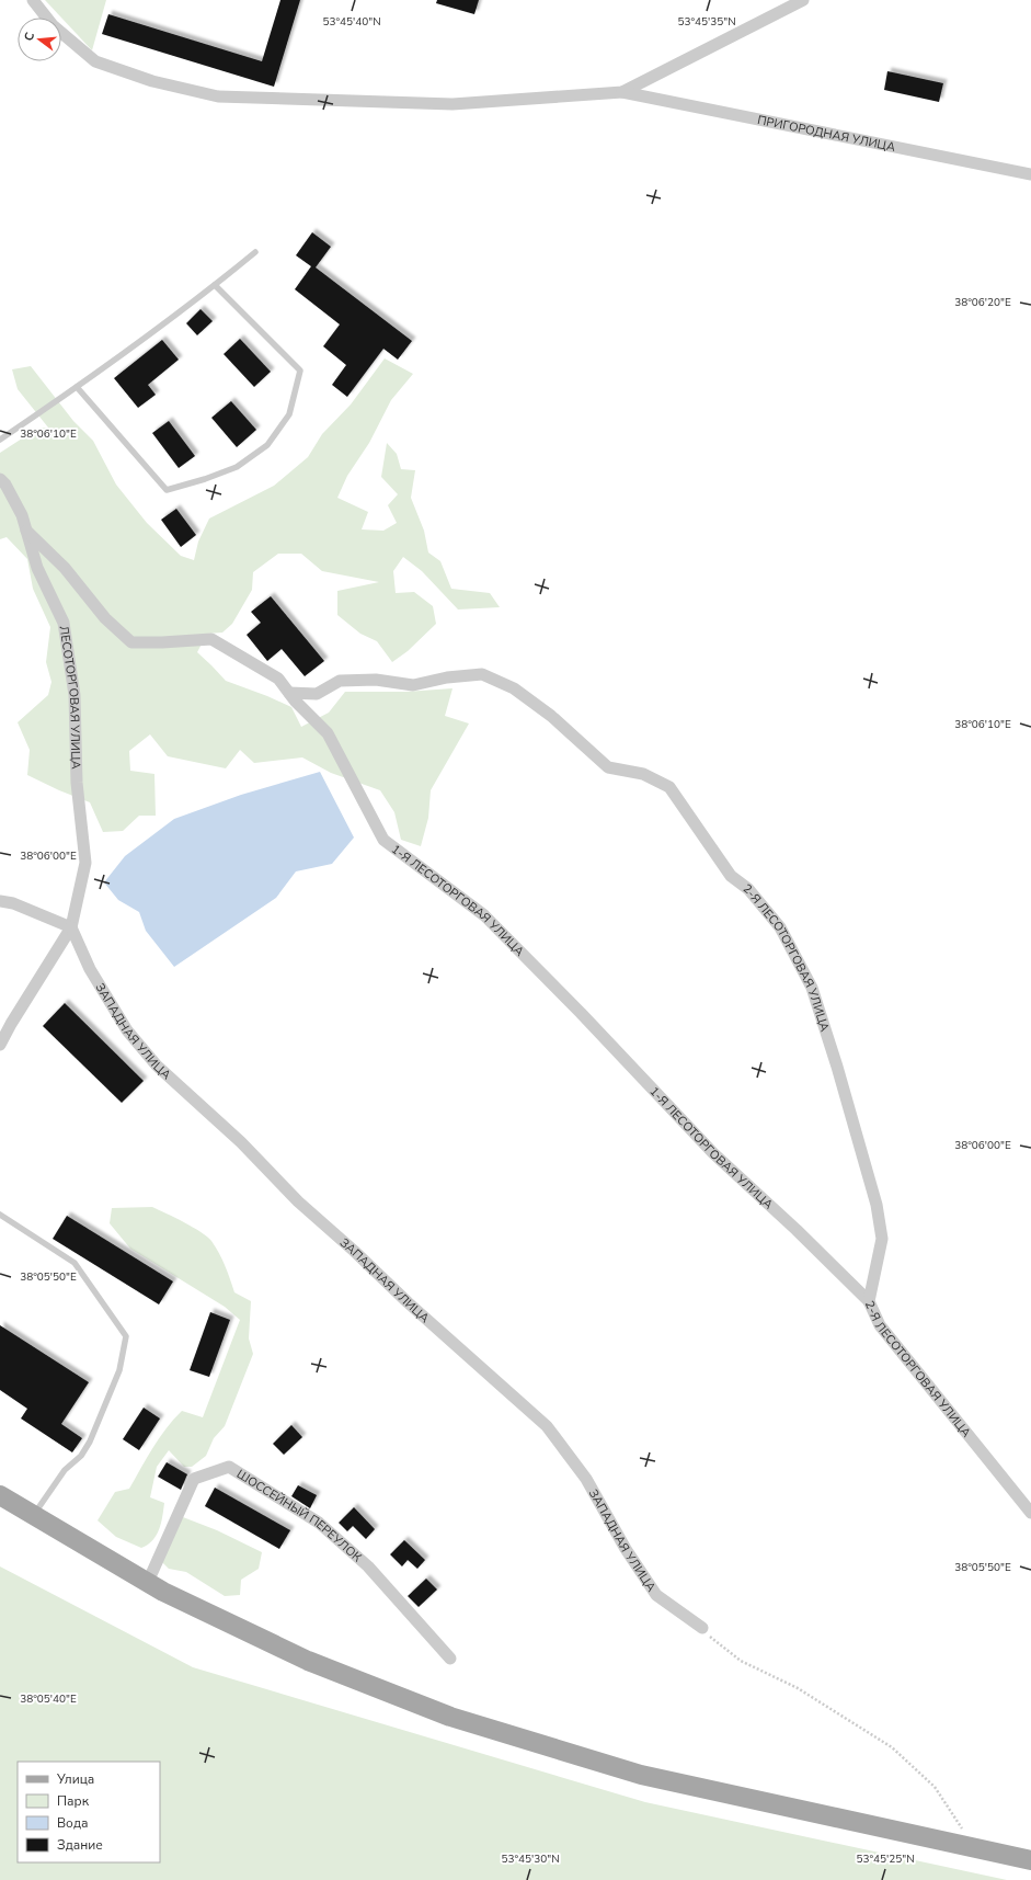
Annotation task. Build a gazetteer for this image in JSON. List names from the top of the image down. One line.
{"streets":{"street":["ПРИГОРОДНАЯ УЛИЦА","ЛЕСОТОРГОВАЯ УЛИЦА","1-Я ЛЕСОТОРГОВАЯ УЛИЦА","2-Я ЛЕСОТОРГОВАЯ УЛИЦА","ЗАПАДНАЯ УЛИЦА","ШОССЕЙНЫЙ ПЕРЕУЛОК"]},"crossings":[["ЛЕСОТОРГОВАЯ УЛИЦА","1-Я ЛЕСОТОРГОВАЯ УЛИЦА"],["ЛЕСОТОРГОВАЯ УЛИЦА","ЗАПАДНАЯ УЛИЦА"],["1-Я ЛЕСОТОРГОВАЯ УЛИЦА","2-Я ЛЕСОТОРГОВАЯ УЛИЦА"]],"legend":["Улица","Парк","Вода","Здание"],"north":"left","coordinates":["53°45'40\"N","53°45'35\"N","38°06'20\"E","38°06'10\"E","38°06'00\"E","38°05'50\"E","38°05'40\"E","53°45'30\"N","53°45'25\"N"]}
